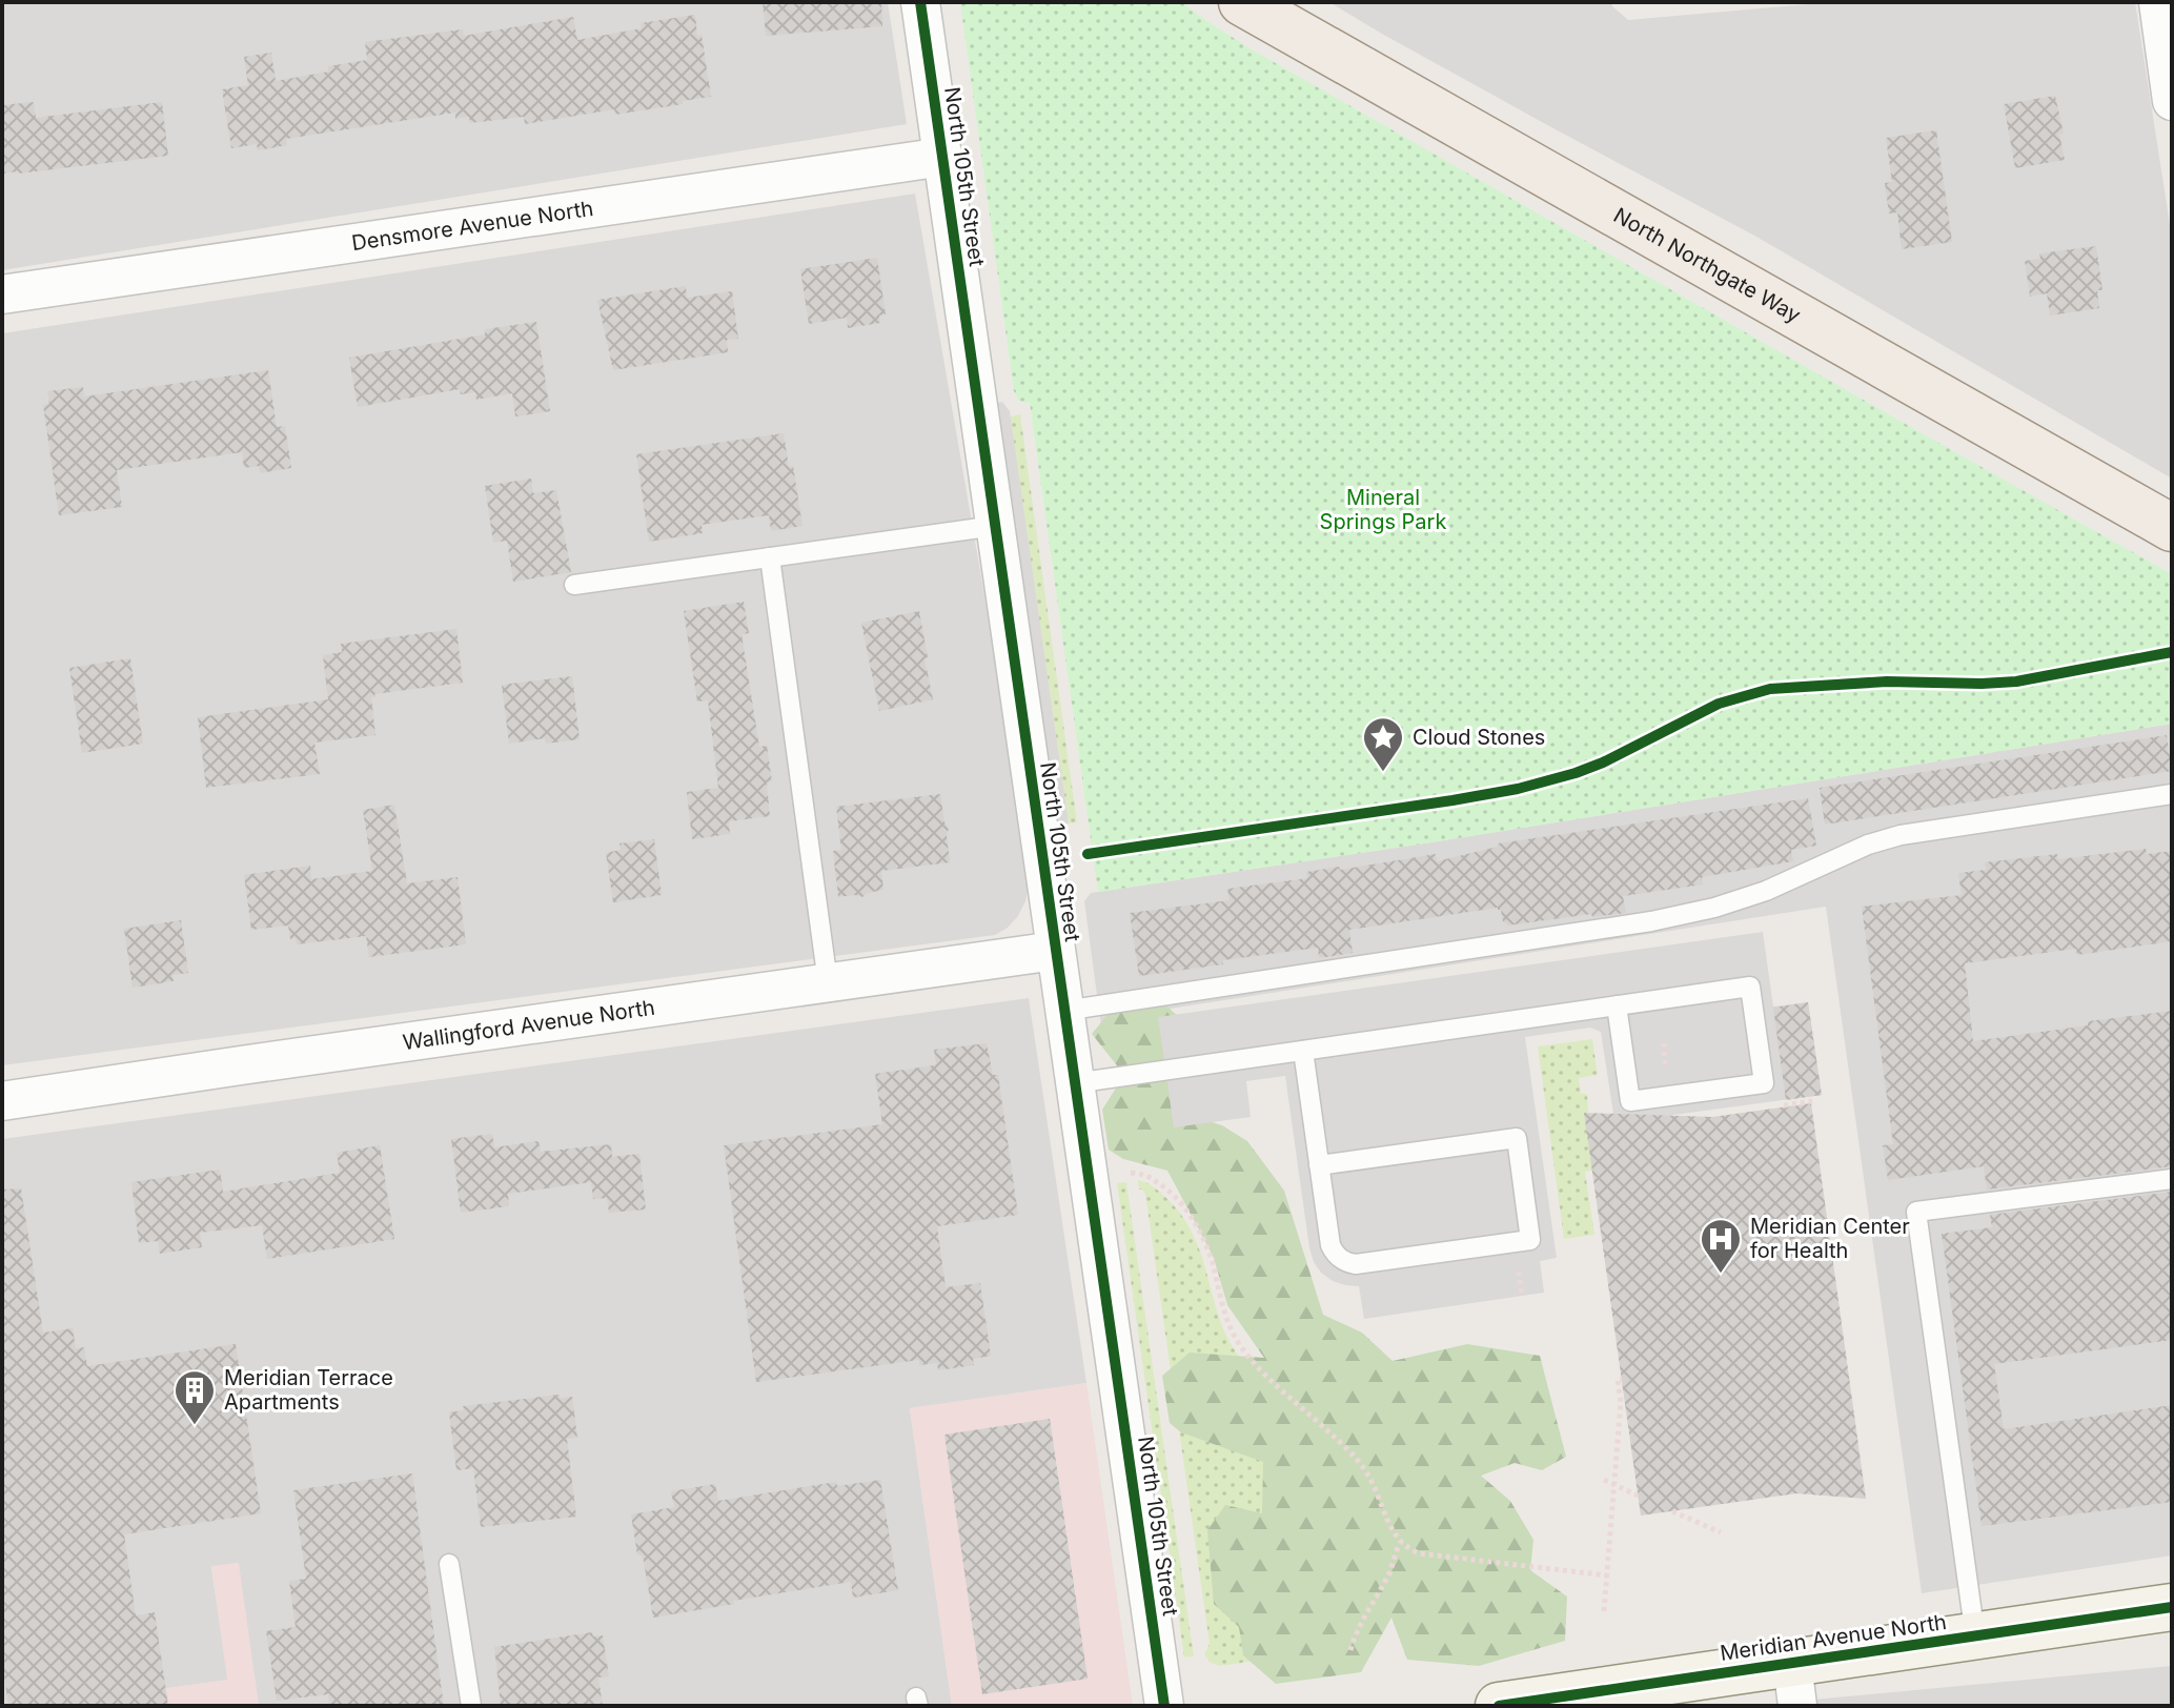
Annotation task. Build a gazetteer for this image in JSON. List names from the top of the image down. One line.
{"streets":{"main road":["North Northgate Way"],"street":["North 105th Street","Densmore Avenue North","Wallingford Avenue North","Meridian Avenue North"]},"crossings":[["North 105th Street","Densmore Avenue North"],["North 105th Street","Wallingford Avenue North"]],"parks":["Mineral Springs Park"],"places":{"place":["Cloud Stones"],"hospital":["Meridian Center for Health"],"building":["Meridian Terrace Apartments"]}}
